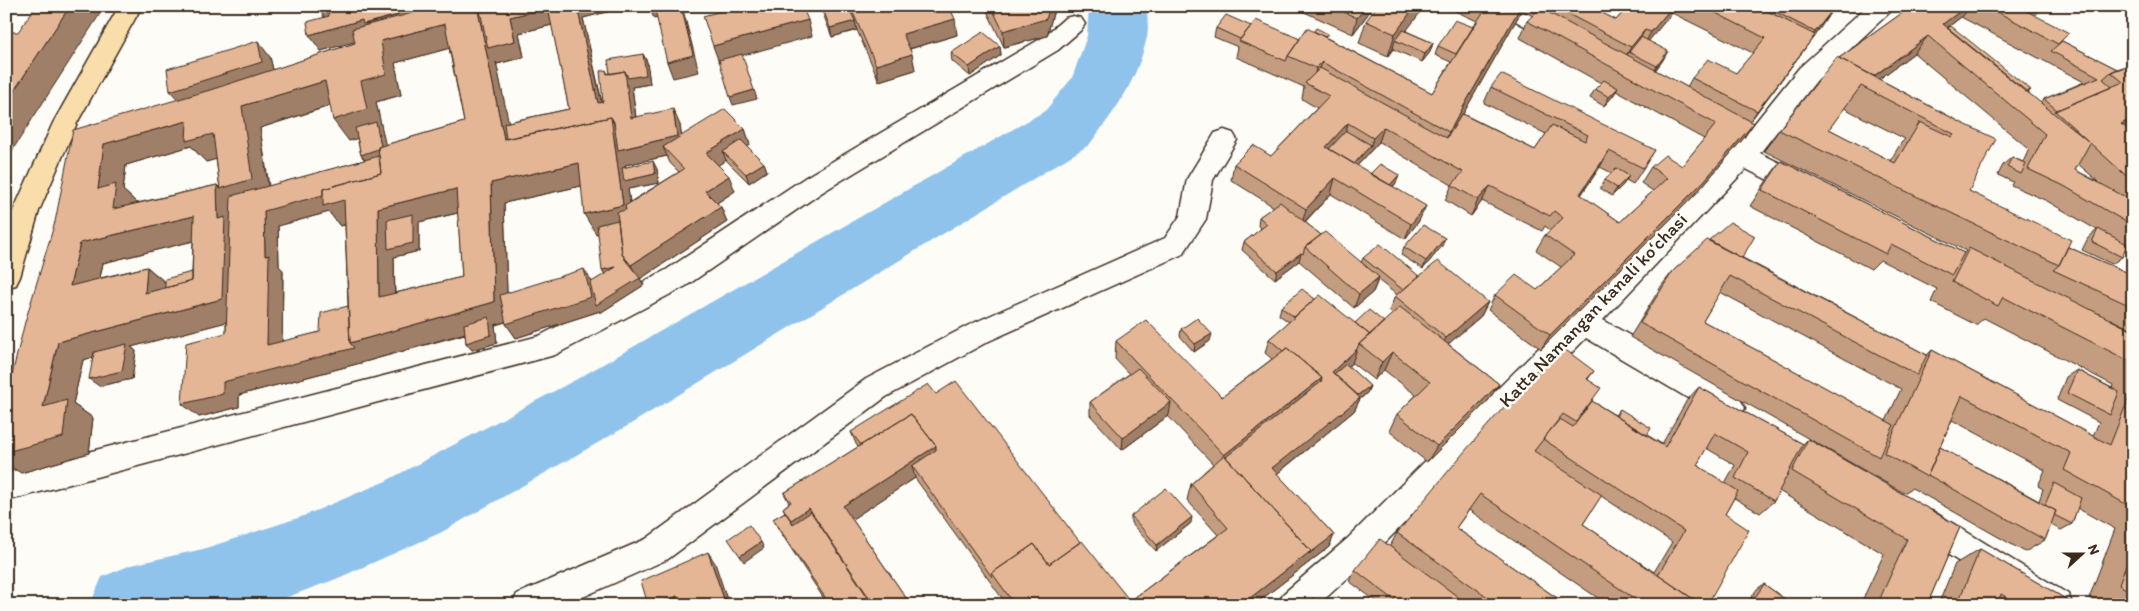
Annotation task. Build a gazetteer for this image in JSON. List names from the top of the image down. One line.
{"streets":{"street":["Katta Namangan kanali koʻchasi"]},"north":"right"}
